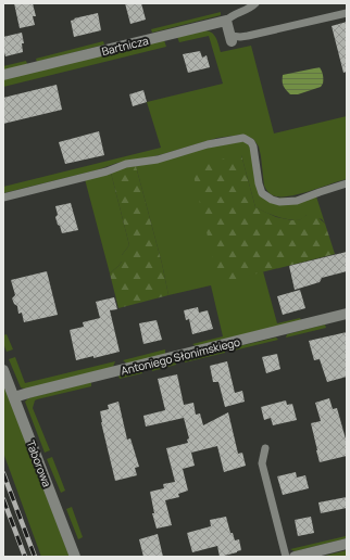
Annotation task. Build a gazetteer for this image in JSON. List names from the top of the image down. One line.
{"streets":{"street":["Bartnicza","Antoniego Słonimskiego","Taborowa"]},"crossings":[["Antoniego Słonimskiego","Taborowa"]]}
